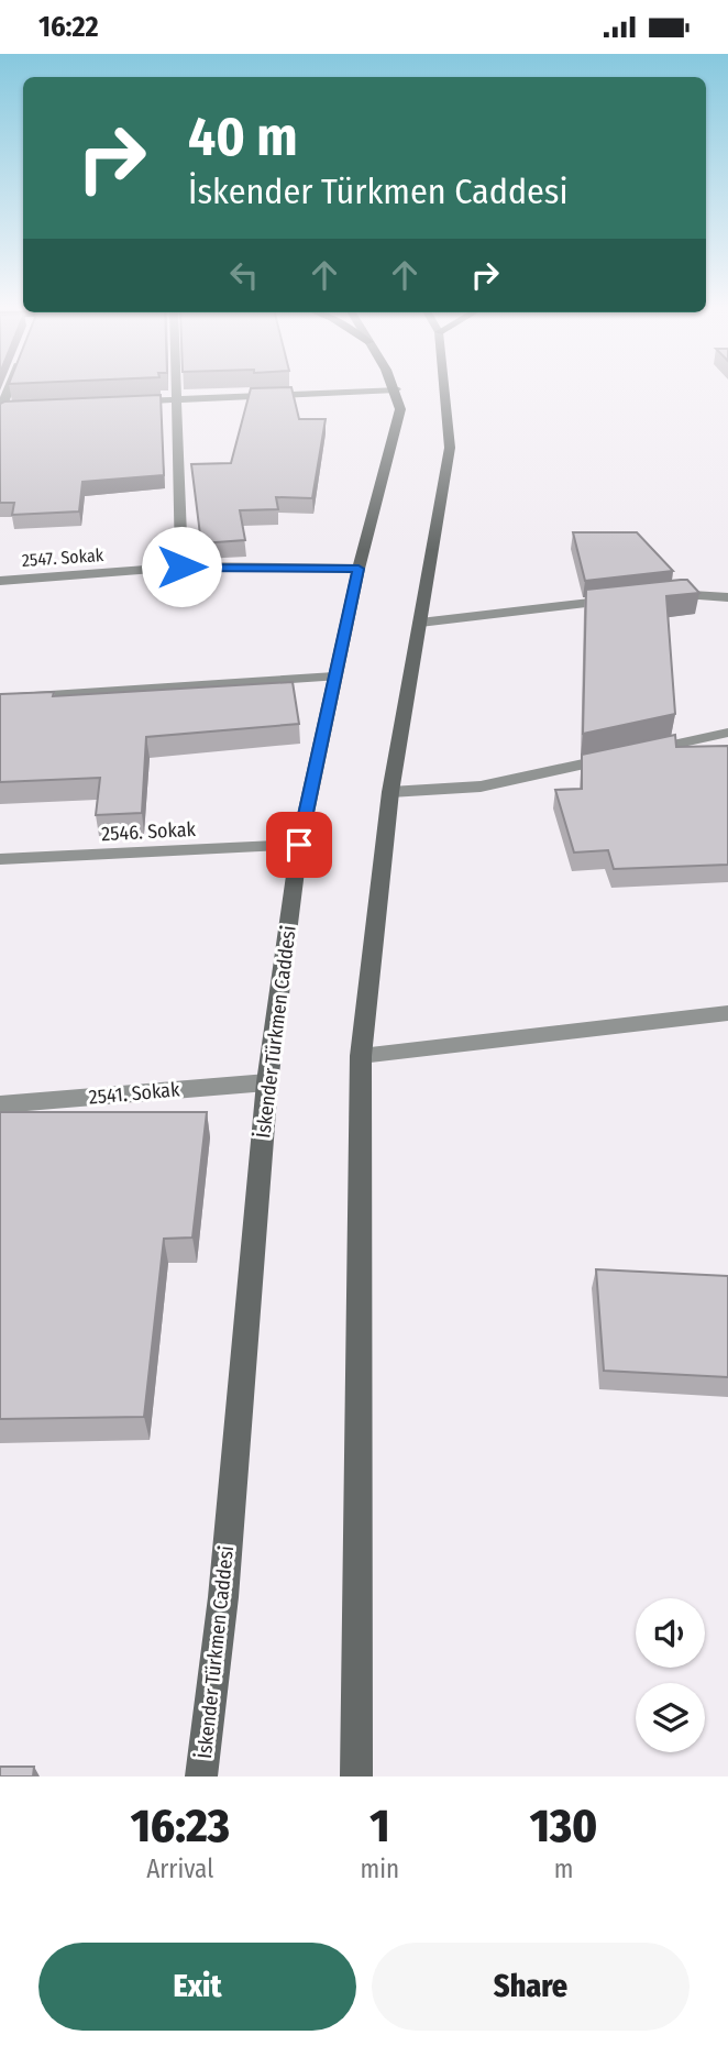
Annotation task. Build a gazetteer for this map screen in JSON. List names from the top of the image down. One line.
{"streets":{"main road":["İskender Türkmen Caddesi"],"street":["2547. Sokak","2546. Sokak","2541. Sokak"]},"crossings":[["2547. Sokak","İskender Türkmen Caddesi"],["2546. Sokak","İskender Türkmen Caddesi"],["İskender Türkmen Caddesi","2541. Sokak"]],"page":{"status":"16:22","turn":["40 m","İskender Türkmen Caddesi"],"eta":["16:23","Arrival","1","min","130","m"],"buttons":["Exit","Share"]}}
